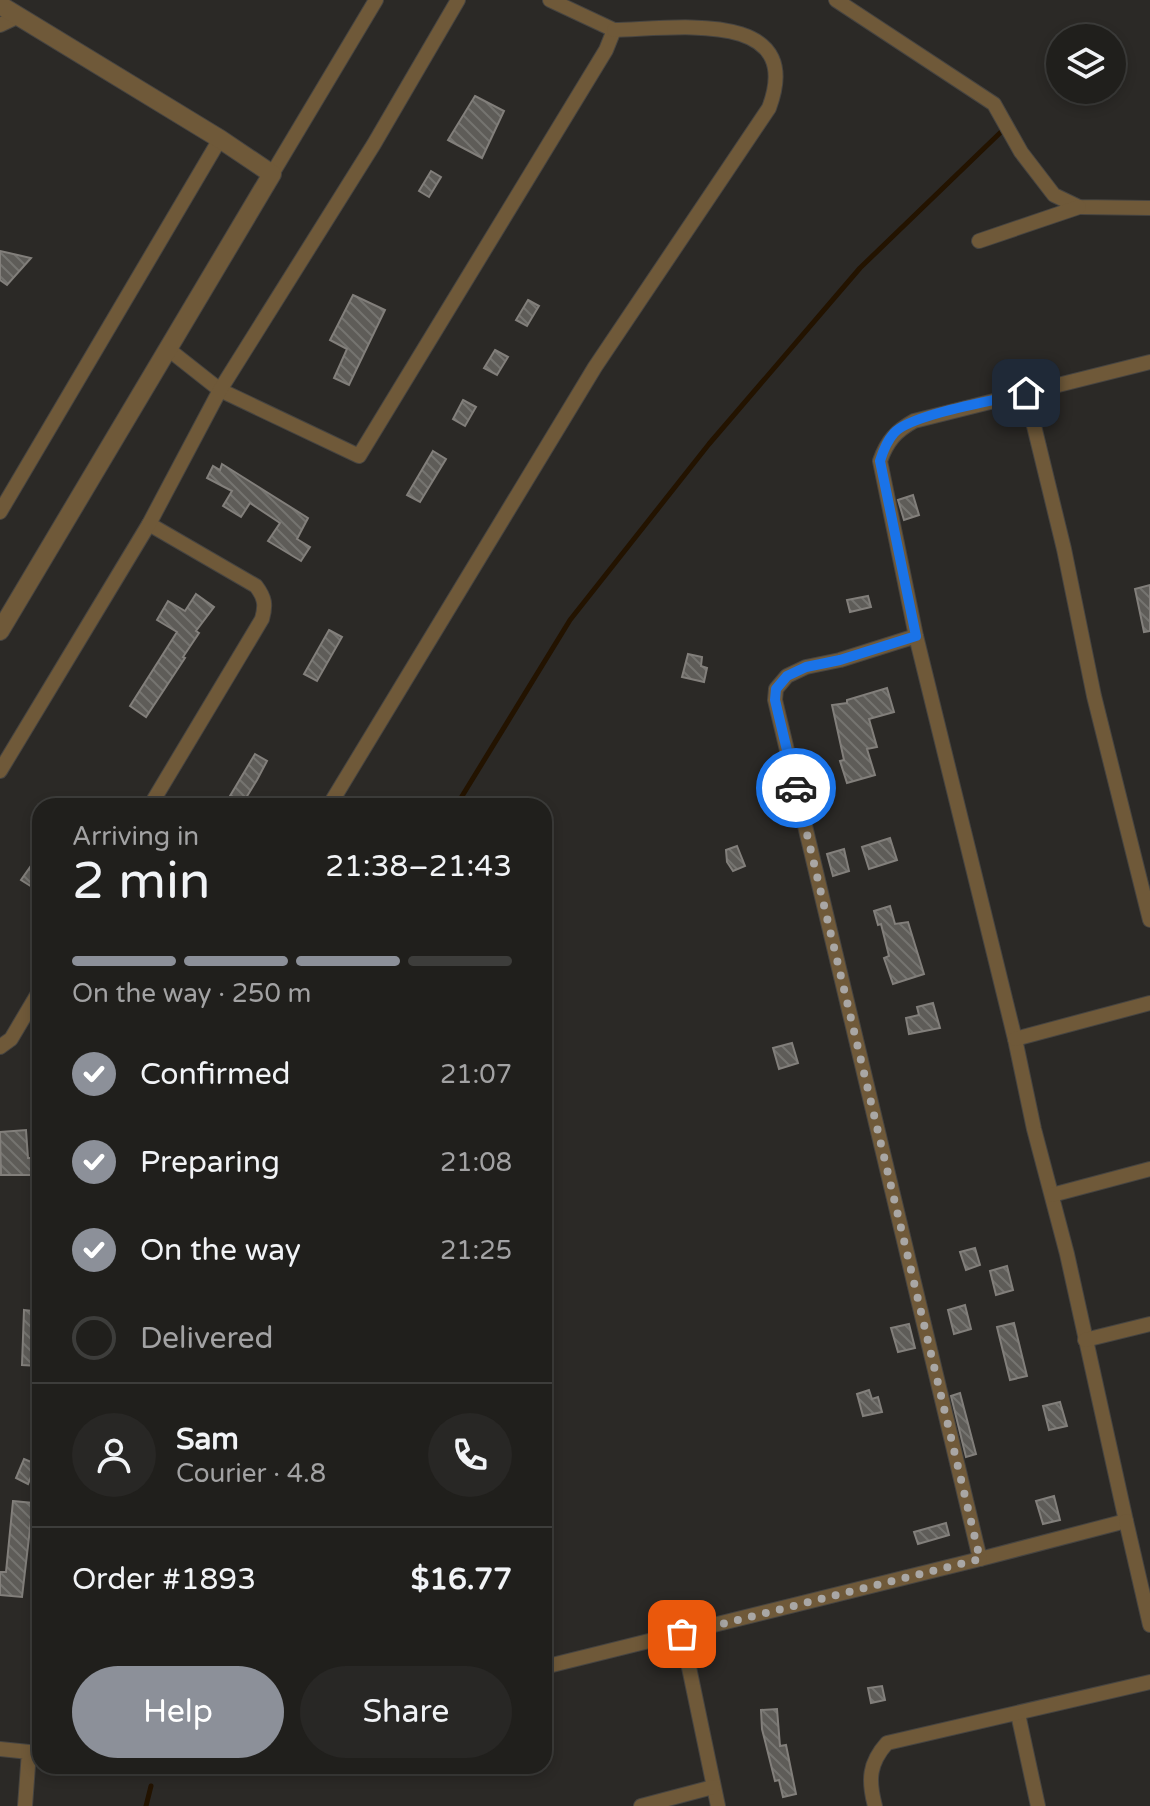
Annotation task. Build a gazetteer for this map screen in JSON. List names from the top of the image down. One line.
{"page":{"heading":["2 min","Arriving in","21:38–21:43"],"panel":["Sam","Courier · 4.8","Order #1893","$16.77"],"bar":"On the way · 250 m","list":[["Confirmed","21:07"],["Preparing","21:08"],["On the way","21:25"],"Delivered"],"buttons":["Help","Share"]}}
